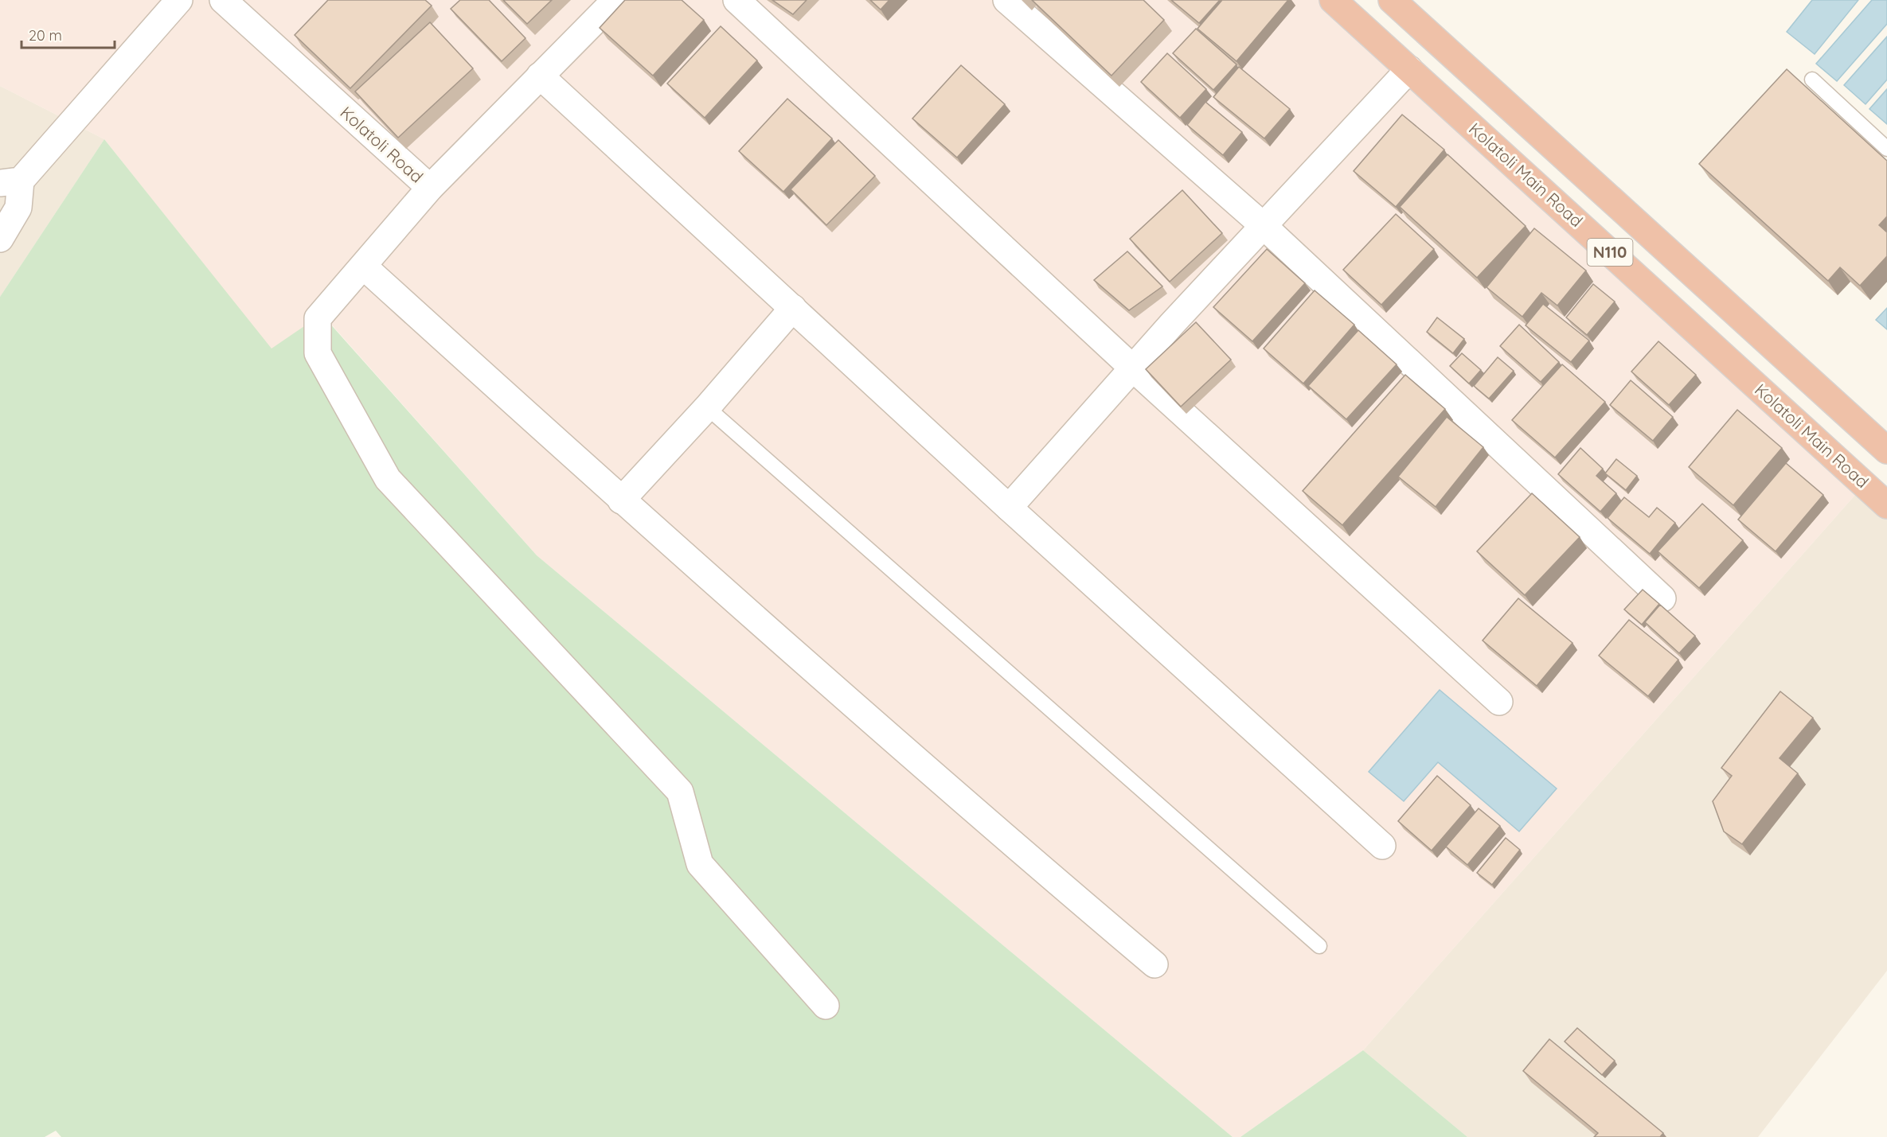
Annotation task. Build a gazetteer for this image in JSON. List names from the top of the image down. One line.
{"streets":{"highway":["Kolatoli Main Road","N110"],"street":["Kolatoli Road"]},"scale_bar":"20 m"}
